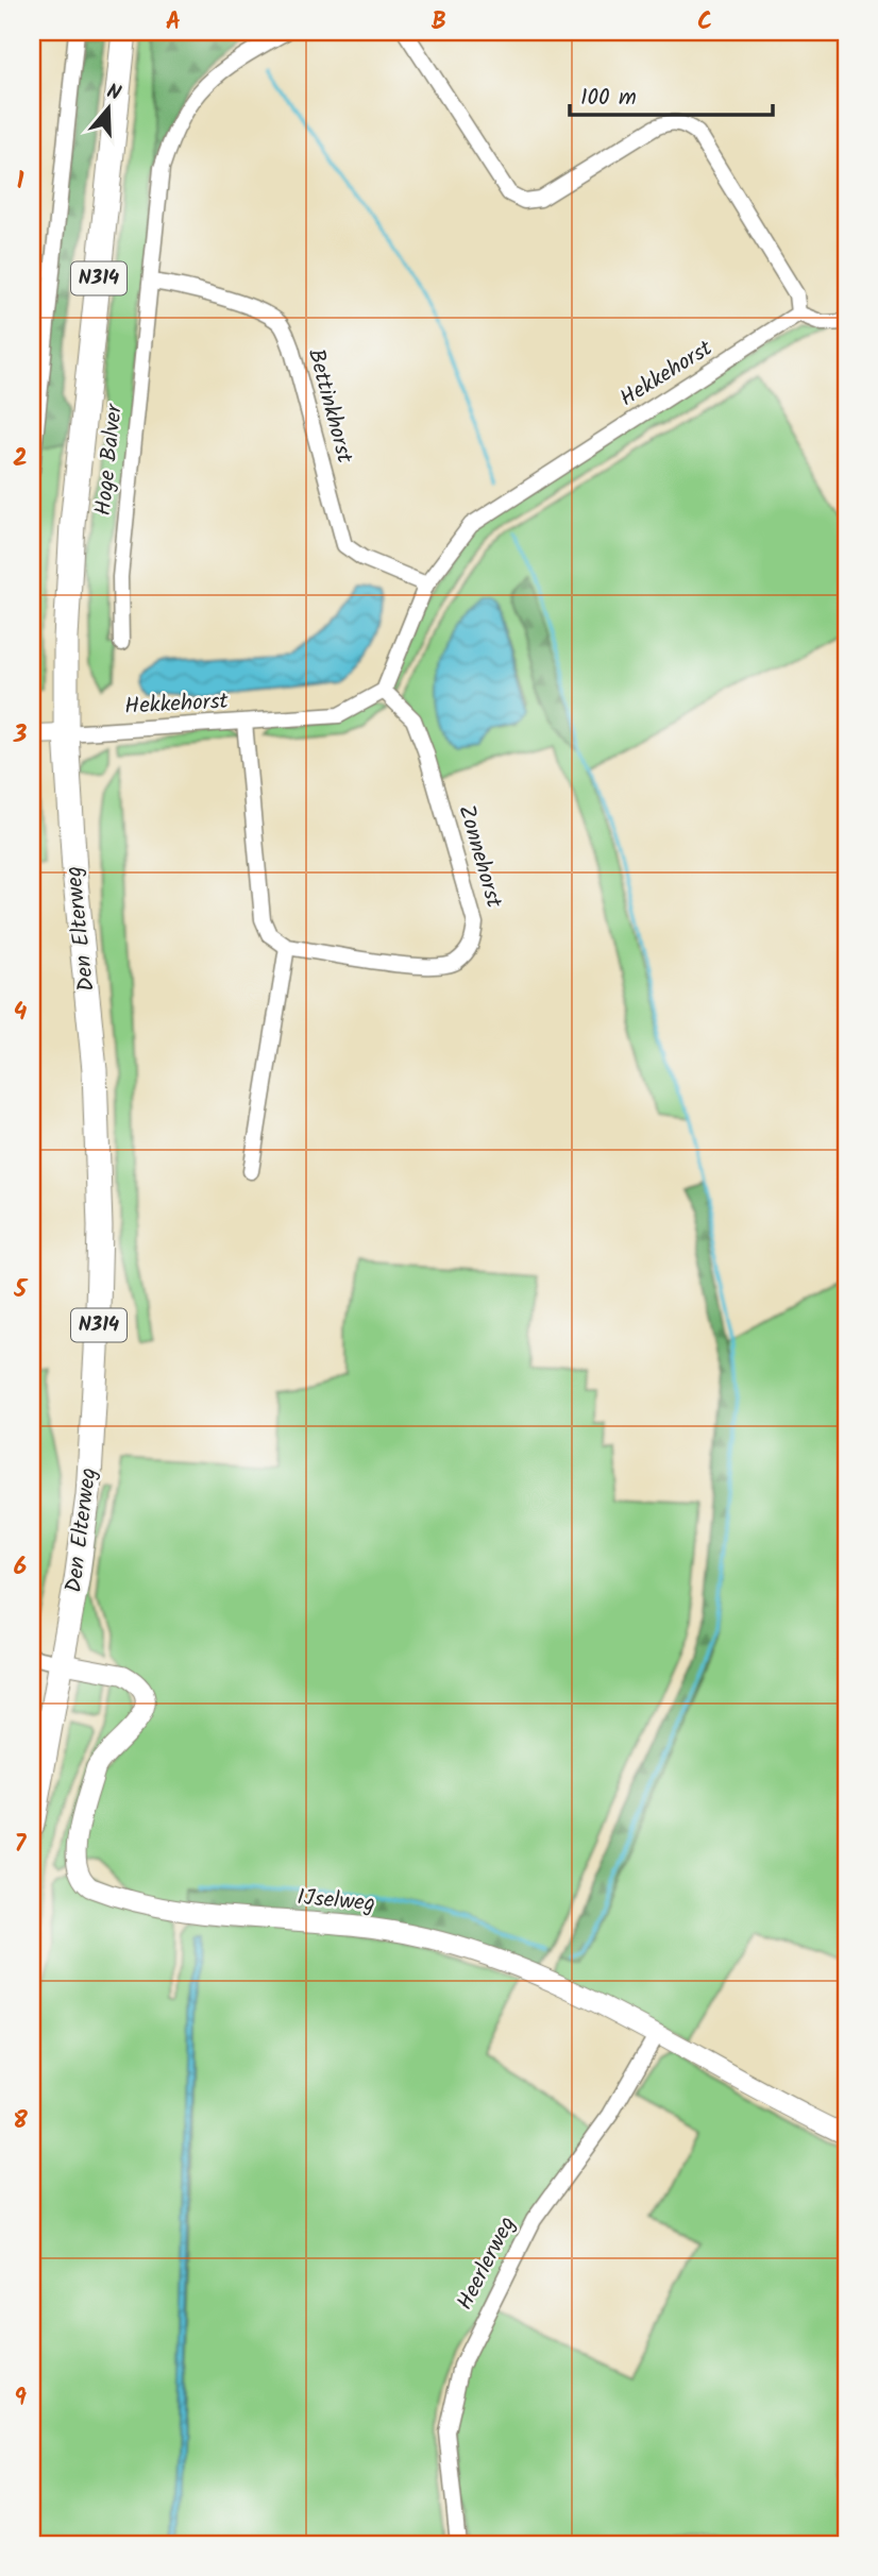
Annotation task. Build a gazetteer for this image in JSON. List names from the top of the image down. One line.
{"streets":{"main road":["N314","Den Elterweg"],"street":["Hekkehorst","Bettinkhorst","Hoge Balver","Zonnehorst","IJselweg","Heerlerweg"]},"crossings":[["Hekkehorst","Bettinkhorst"],["Hekkehorst","Zonnehorst"],["Hekkehorst","Den Elterweg"],["Bettinkhorst","Hoge Balver"],["Den Elterweg","IJselweg"],["IJselweg","Heerlerweg"]],"scale_bar":"100 m","north":"top","grid":{"columns":["A","B","C"],"rows":["1","2","3","4","5","6","7","8","9"]}}
